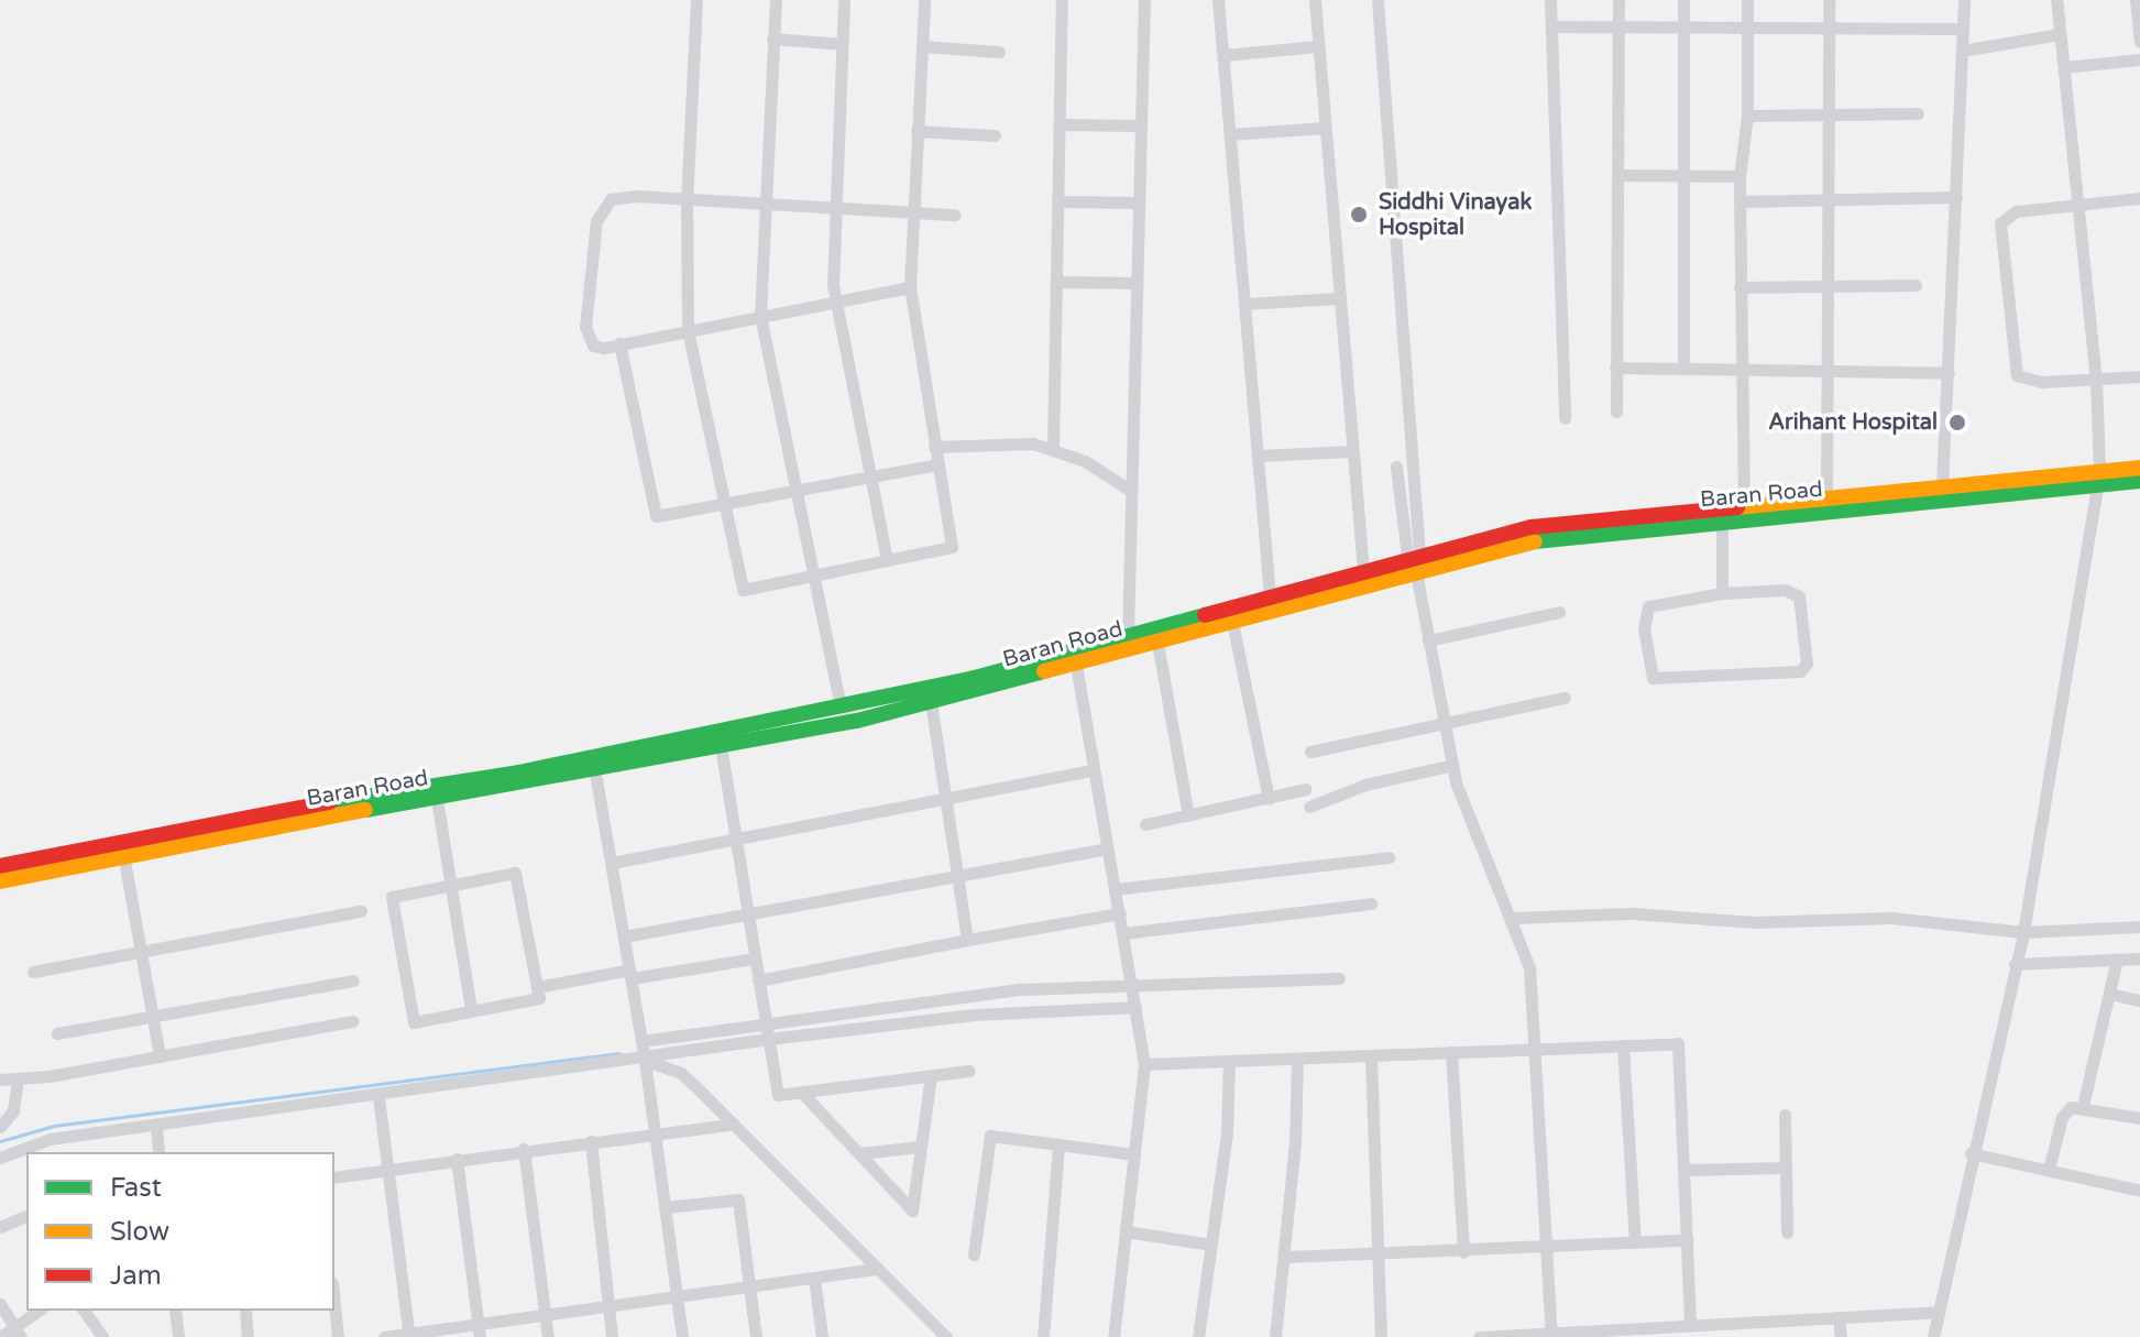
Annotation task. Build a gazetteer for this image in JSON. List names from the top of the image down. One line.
{"streets":{"main road":["Baran Road"]},"places":["Siddhi Vinayak Hospital","Arihant Hospital"],"legend":["Fast","Slow","Jam"]}
